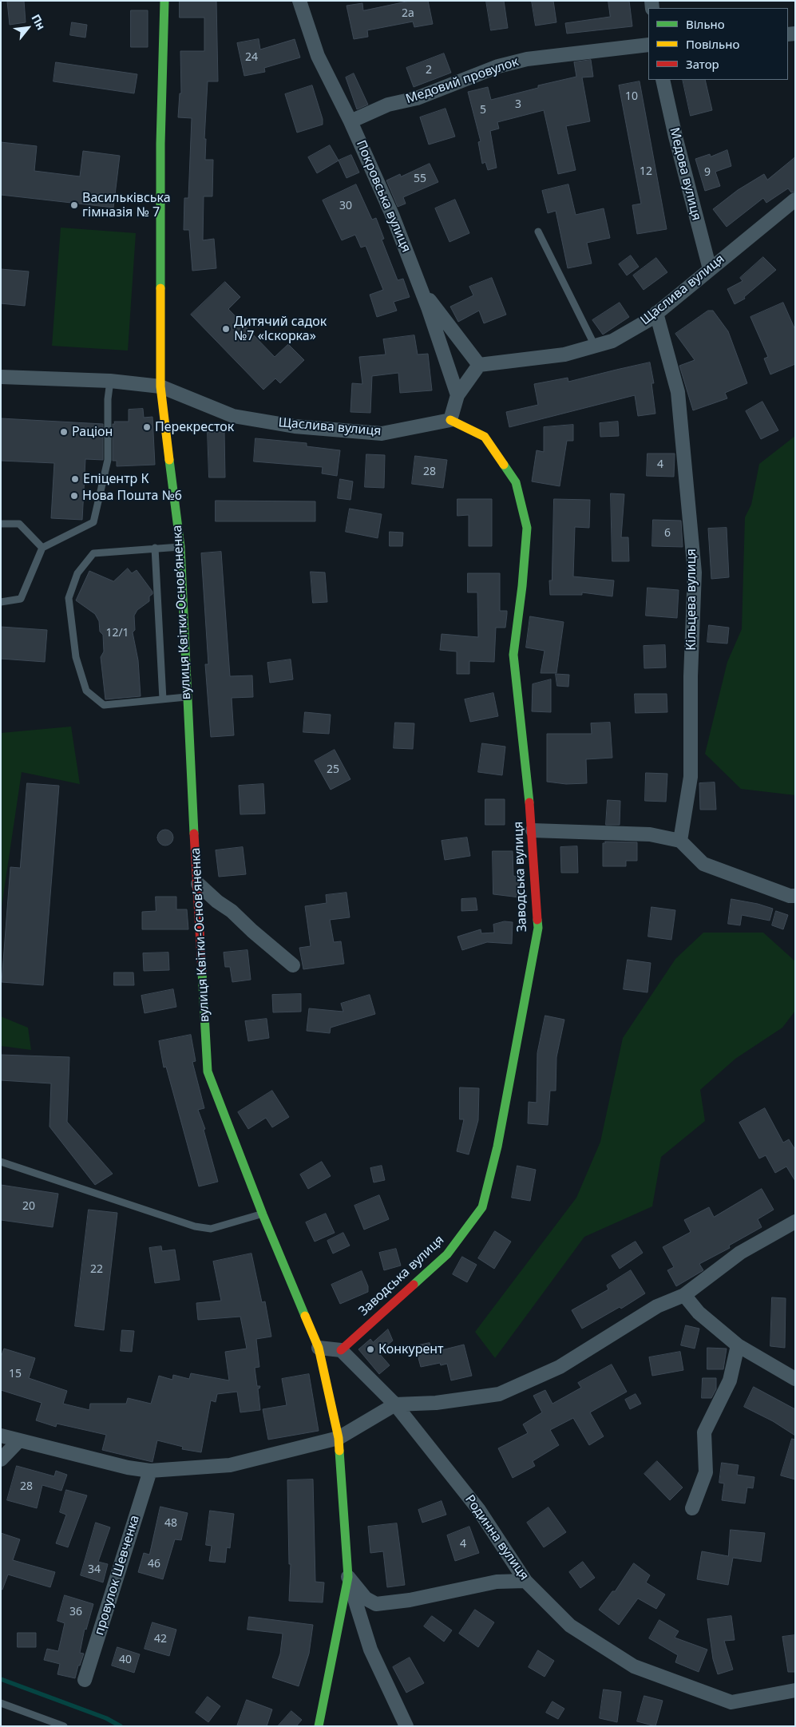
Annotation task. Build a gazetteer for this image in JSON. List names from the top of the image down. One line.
{"streets":{"street":["Медовий провулок","Медова вулиця","Покровська вулиця","Щаслива вулиця","Кільцева вулиця","вулиця Квітки-Основʼяненка","Заводська вулиця","Родинна вулиця","провулок Шевченка"]},"crossings":[["Медовий провулок","Покровська вулиця"],["Медова вулиця","Щаслива вулиця"],["Щаслива вулиця","Кільцева вулиця"],["Щаслива вулиця","вулиця Квітки-Основʼяненка"],["Щаслива вулиця","Заводська вулиця"],["Заводська вулиця","Родинна вулиця"]],"places":["Васильківська гімназія № 7","Дитячий садок №7 «Іскорка»","Перекресток","Раціон","Епіцентр К","Нова Пошта №6","Конкурент"],"house_numbers":["2а","24","2","10","3","5","12","9","55","30","4","28","6","12/1","25","20","22","15","28","48","4","46","34","36","42","40"],"legend":["Вільно","Повільно","Затор"],"north":"top right"}
